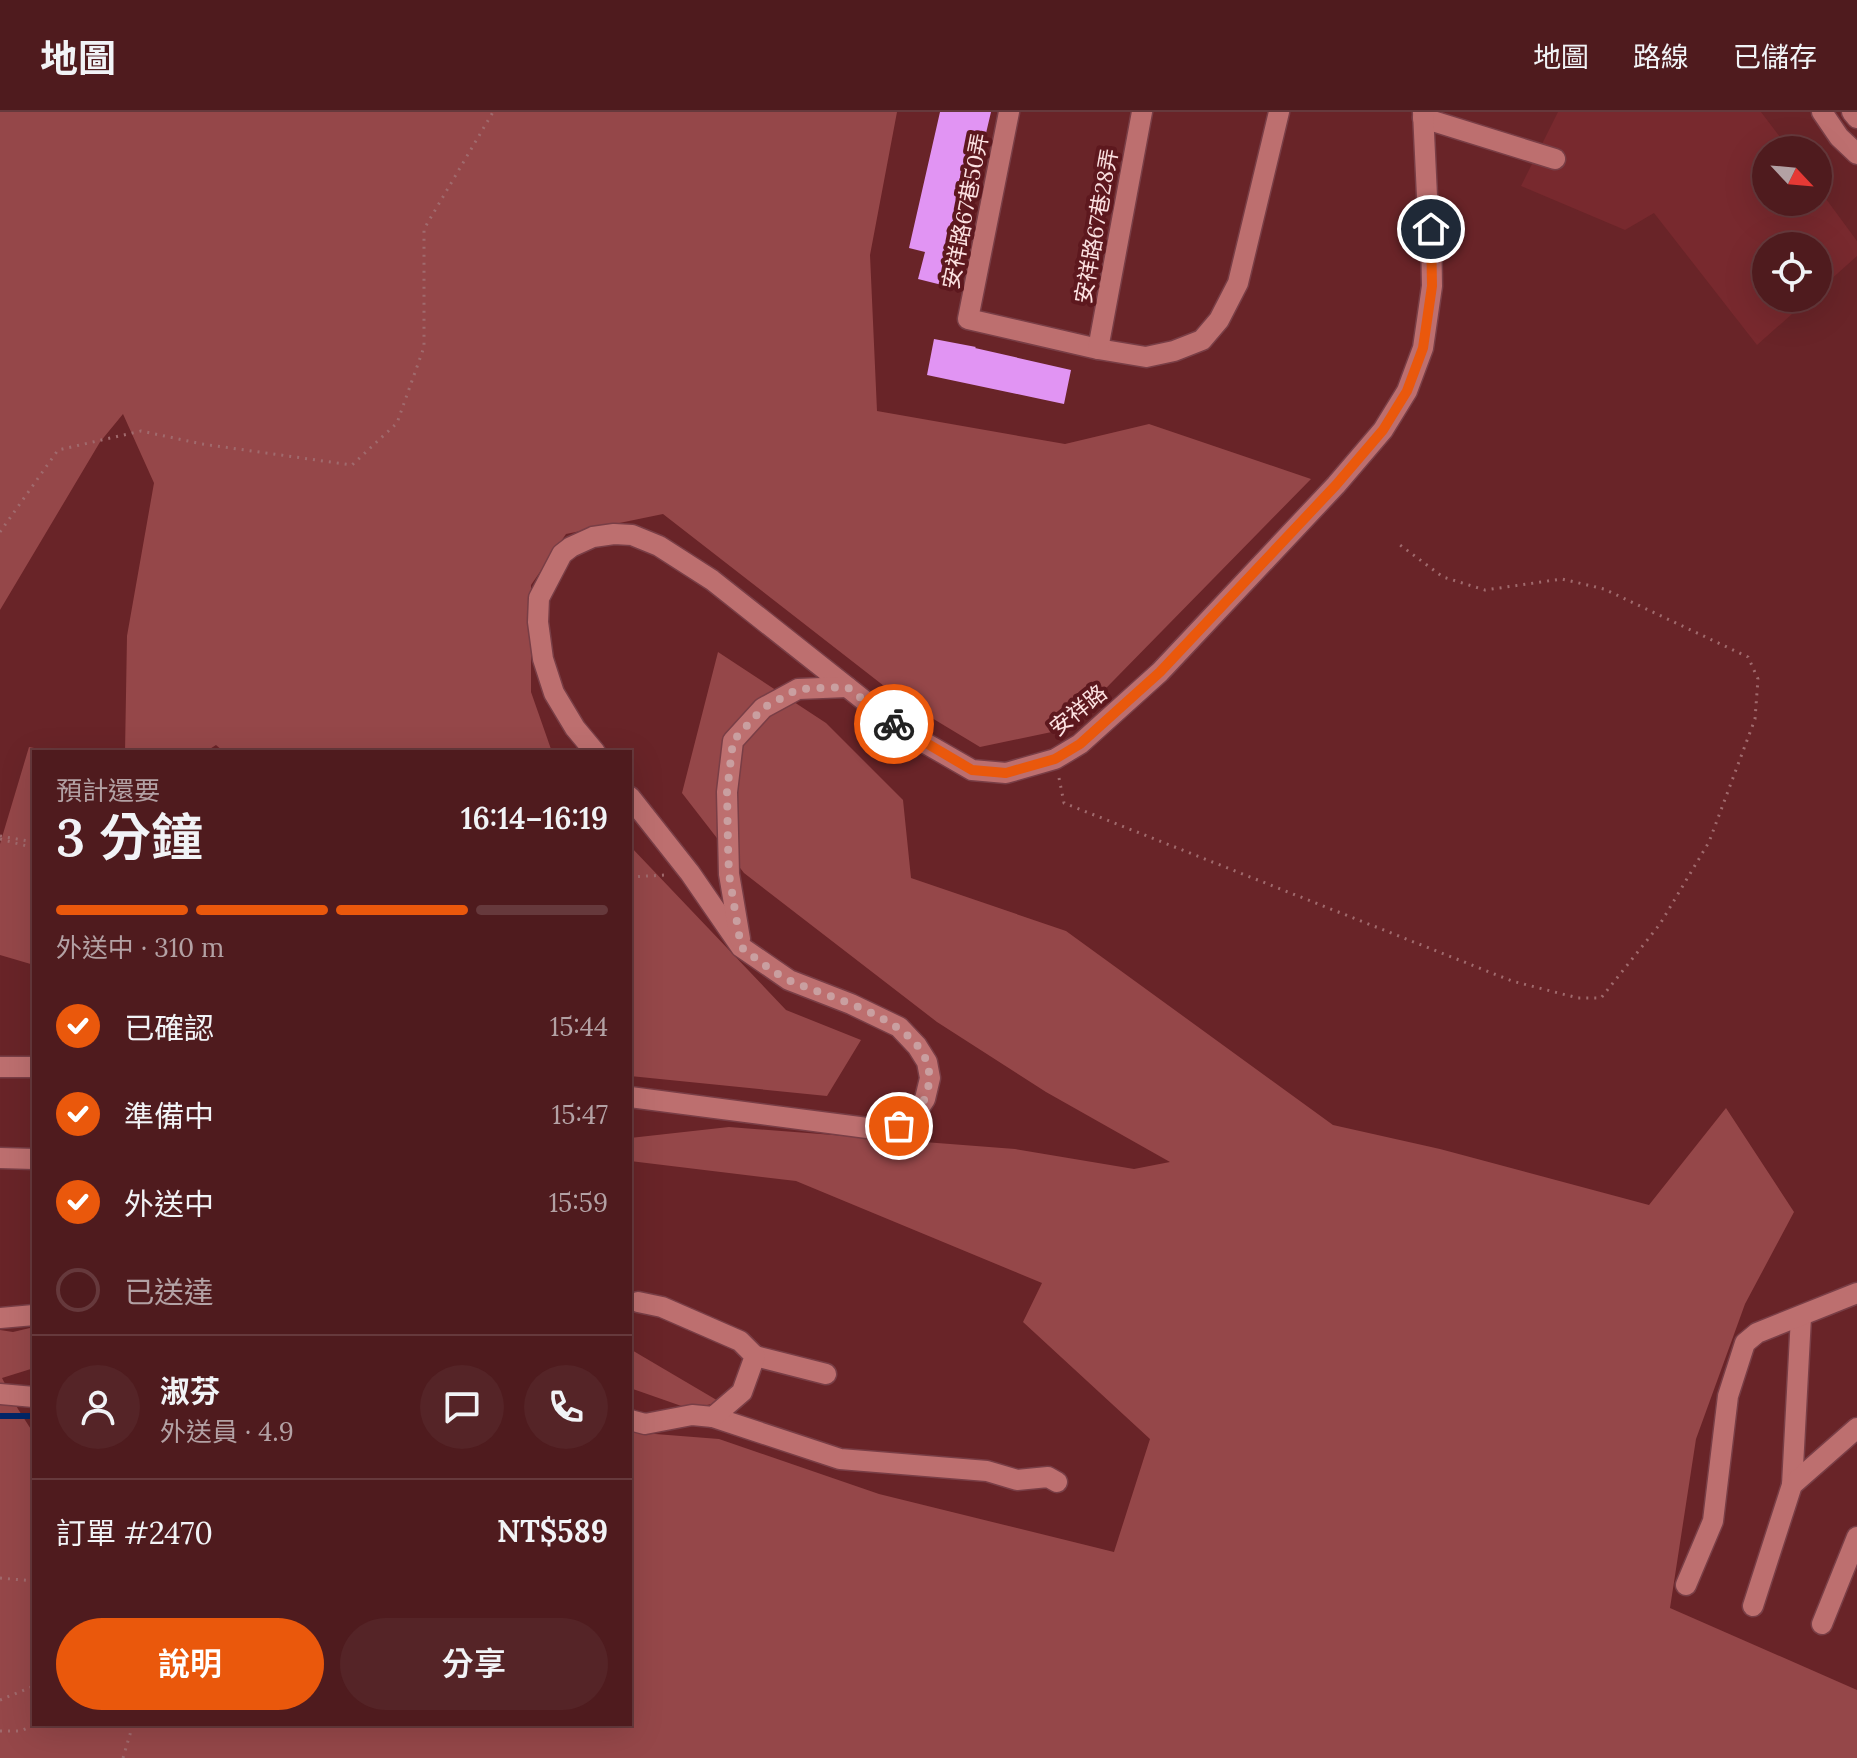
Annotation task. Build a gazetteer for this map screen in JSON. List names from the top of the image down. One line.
{"streets":{"street":["安祥路67巷50弄","安祥路67巷28弄","安祥路"]},"crossings":[["安祥路67巷50弄","安祥路67巷28弄"]],"north":"bottom right","page":{"header":"地圖","nav":["地圖","路線","已儲存"],"heading":["3 分鐘","預計還要","16:14–16:19"],"panel":["淑芬","外送員 · 4.9","訂單 #2470","NT$589"],"bar":"外送中 · 310 m","list":[["已確認","15:44"],["準備中","15:47"],["外送中","15:59"],"已送達"],"buttons":["說明","分享"]}}
